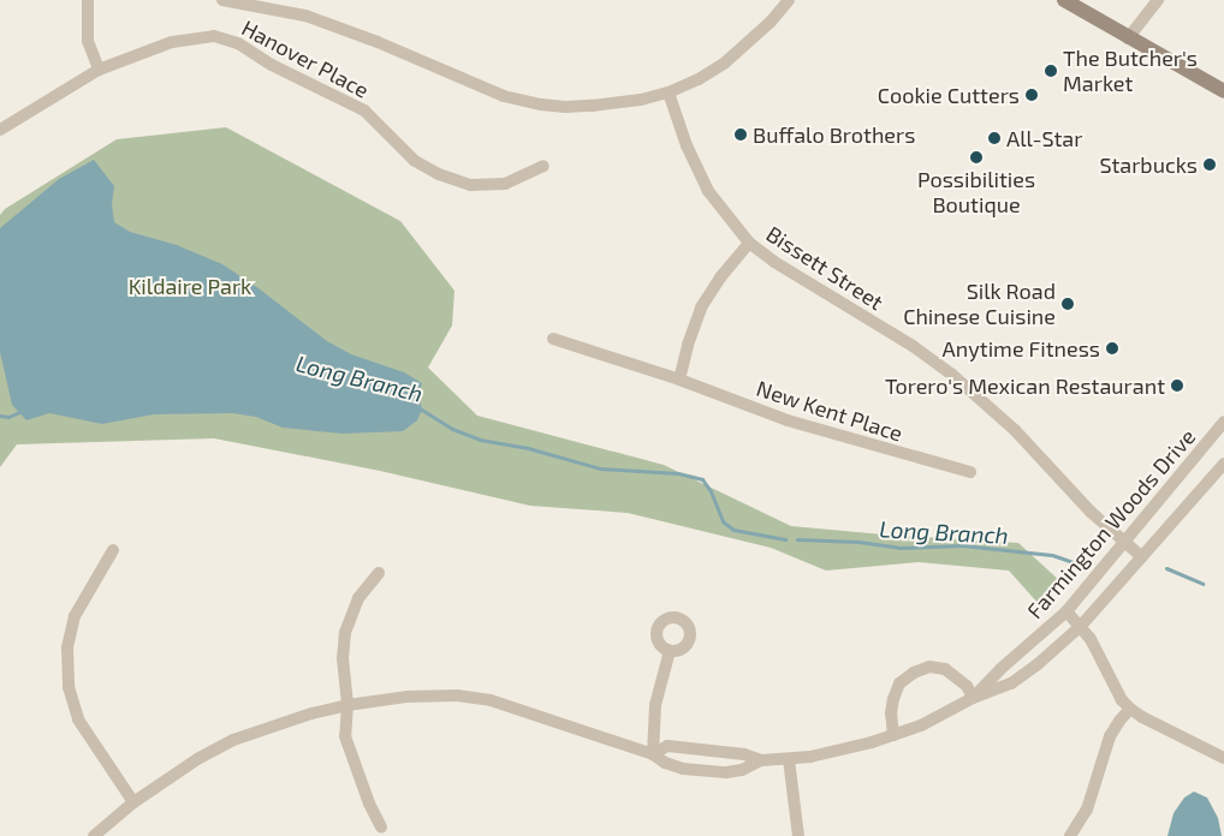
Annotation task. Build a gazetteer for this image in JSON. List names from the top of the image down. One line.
{"streets":{"street":["Hanover Place","Bissett Street","New Kent Place","Farmington Woods Drive"]},"crossings":[["Bissett Street","Farmington Woods Drive"]],"water":["Long Branch"],"parks":["Kildaire Park"],"places":["The Butcher's Market","Cookie Cutters","Buffalo Brothers","All-Star","Possibilities Boutique","Starbucks","Silk Road Chinese Cuisine","Anytime Fitness","Torero's Mexican Restaurant"]}
